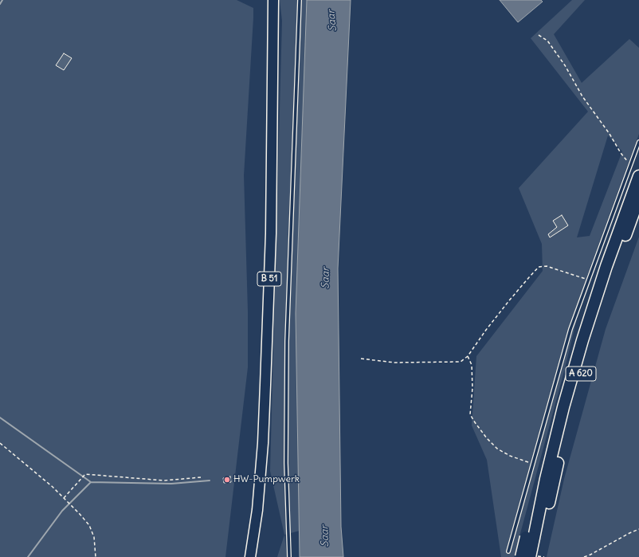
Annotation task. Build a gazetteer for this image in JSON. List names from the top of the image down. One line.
{"streets":{"highway":["A 620"],"main road":["B 51"]},"water":["Saar"],"places":["HW-Pumpwerk"]}
